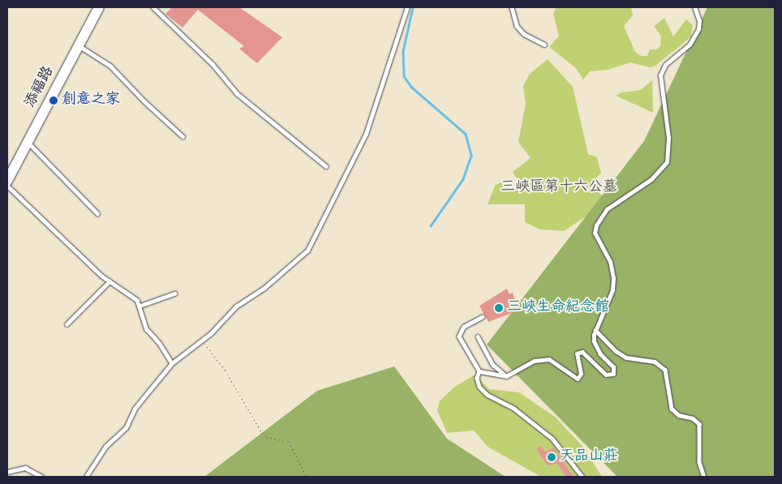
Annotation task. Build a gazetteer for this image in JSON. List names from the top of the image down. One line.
{"streets":{"street":["添福路"]},"parks":["三峽區第十六公墓"],"places":["創意之家","三峽生命紀念館","天品山莊"]}
